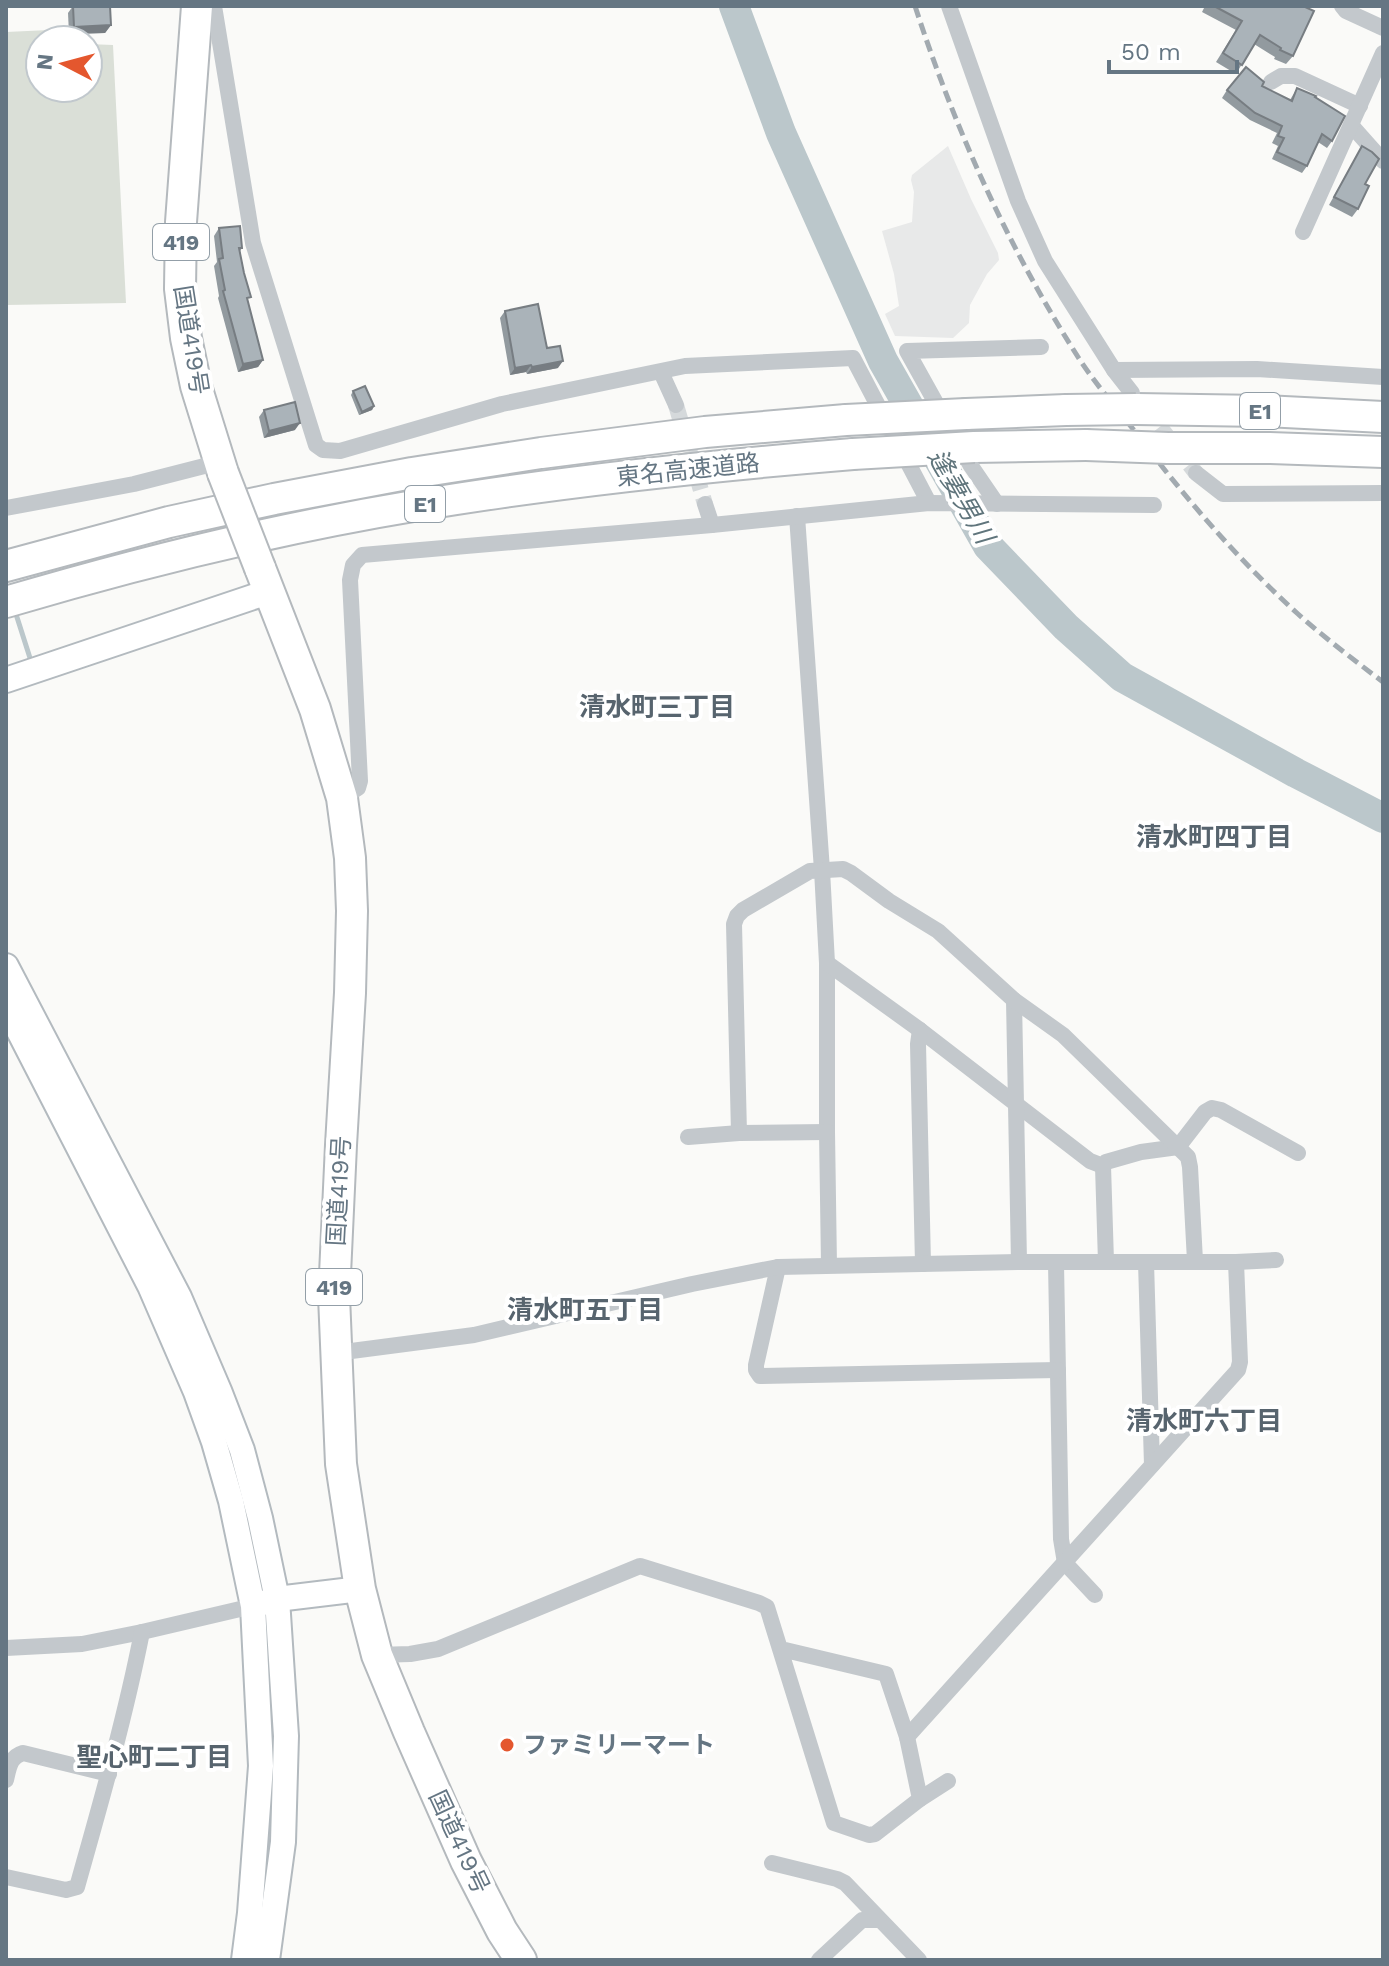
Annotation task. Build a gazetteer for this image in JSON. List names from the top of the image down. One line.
{"streets":{"highway":["419","国道419号","E1","東名高速道路"]},"districts":["清水町三丁目","清水町四丁目","清水町五丁目","清水町六丁目","聖心町二丁目"],"water":["逢妻男川"],"places":["ファミリーマート"],"scale_bar":"50 m","north":"left"}
